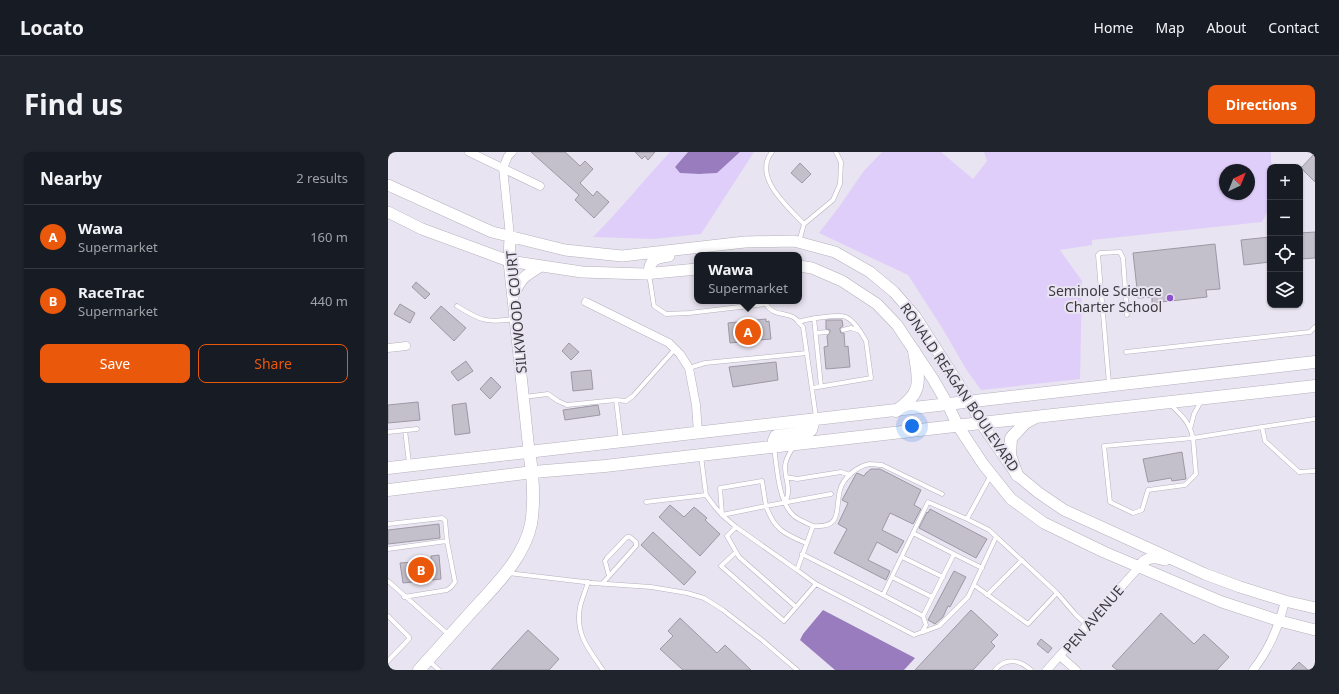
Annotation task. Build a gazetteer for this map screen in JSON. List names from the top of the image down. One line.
{"streets":{"main road":["SILKWOOD COURT","RONALD REAGAN BOULEVARD"],"street":["PEN AVENUE"]},"crossings":[["SILKWOOD COURT","RONALD REAGAN BOULEVARD"],["RONALD REAGAN BOULEVARD","PEN AVENUE"]],"places":["Seminole Science Charter School"],"north":"top right","page":{"header":"Locato","nav":["Home","Map","About","Contact"],"title":"Find us","buttons":["Directions",["Save","Share"]],"heading":["Nearby","2 results"],"map_buttons":["+","−"],"list":[{"mark":"A","name":"Wawa","note":"Supermarket","value":"160 m"},{"mark":"B","name":"RaceTrac","note":"Supermarket","value":"440 m"}],"popup":["Wawa","Supermarket"],"pins":["A","B"]}}
